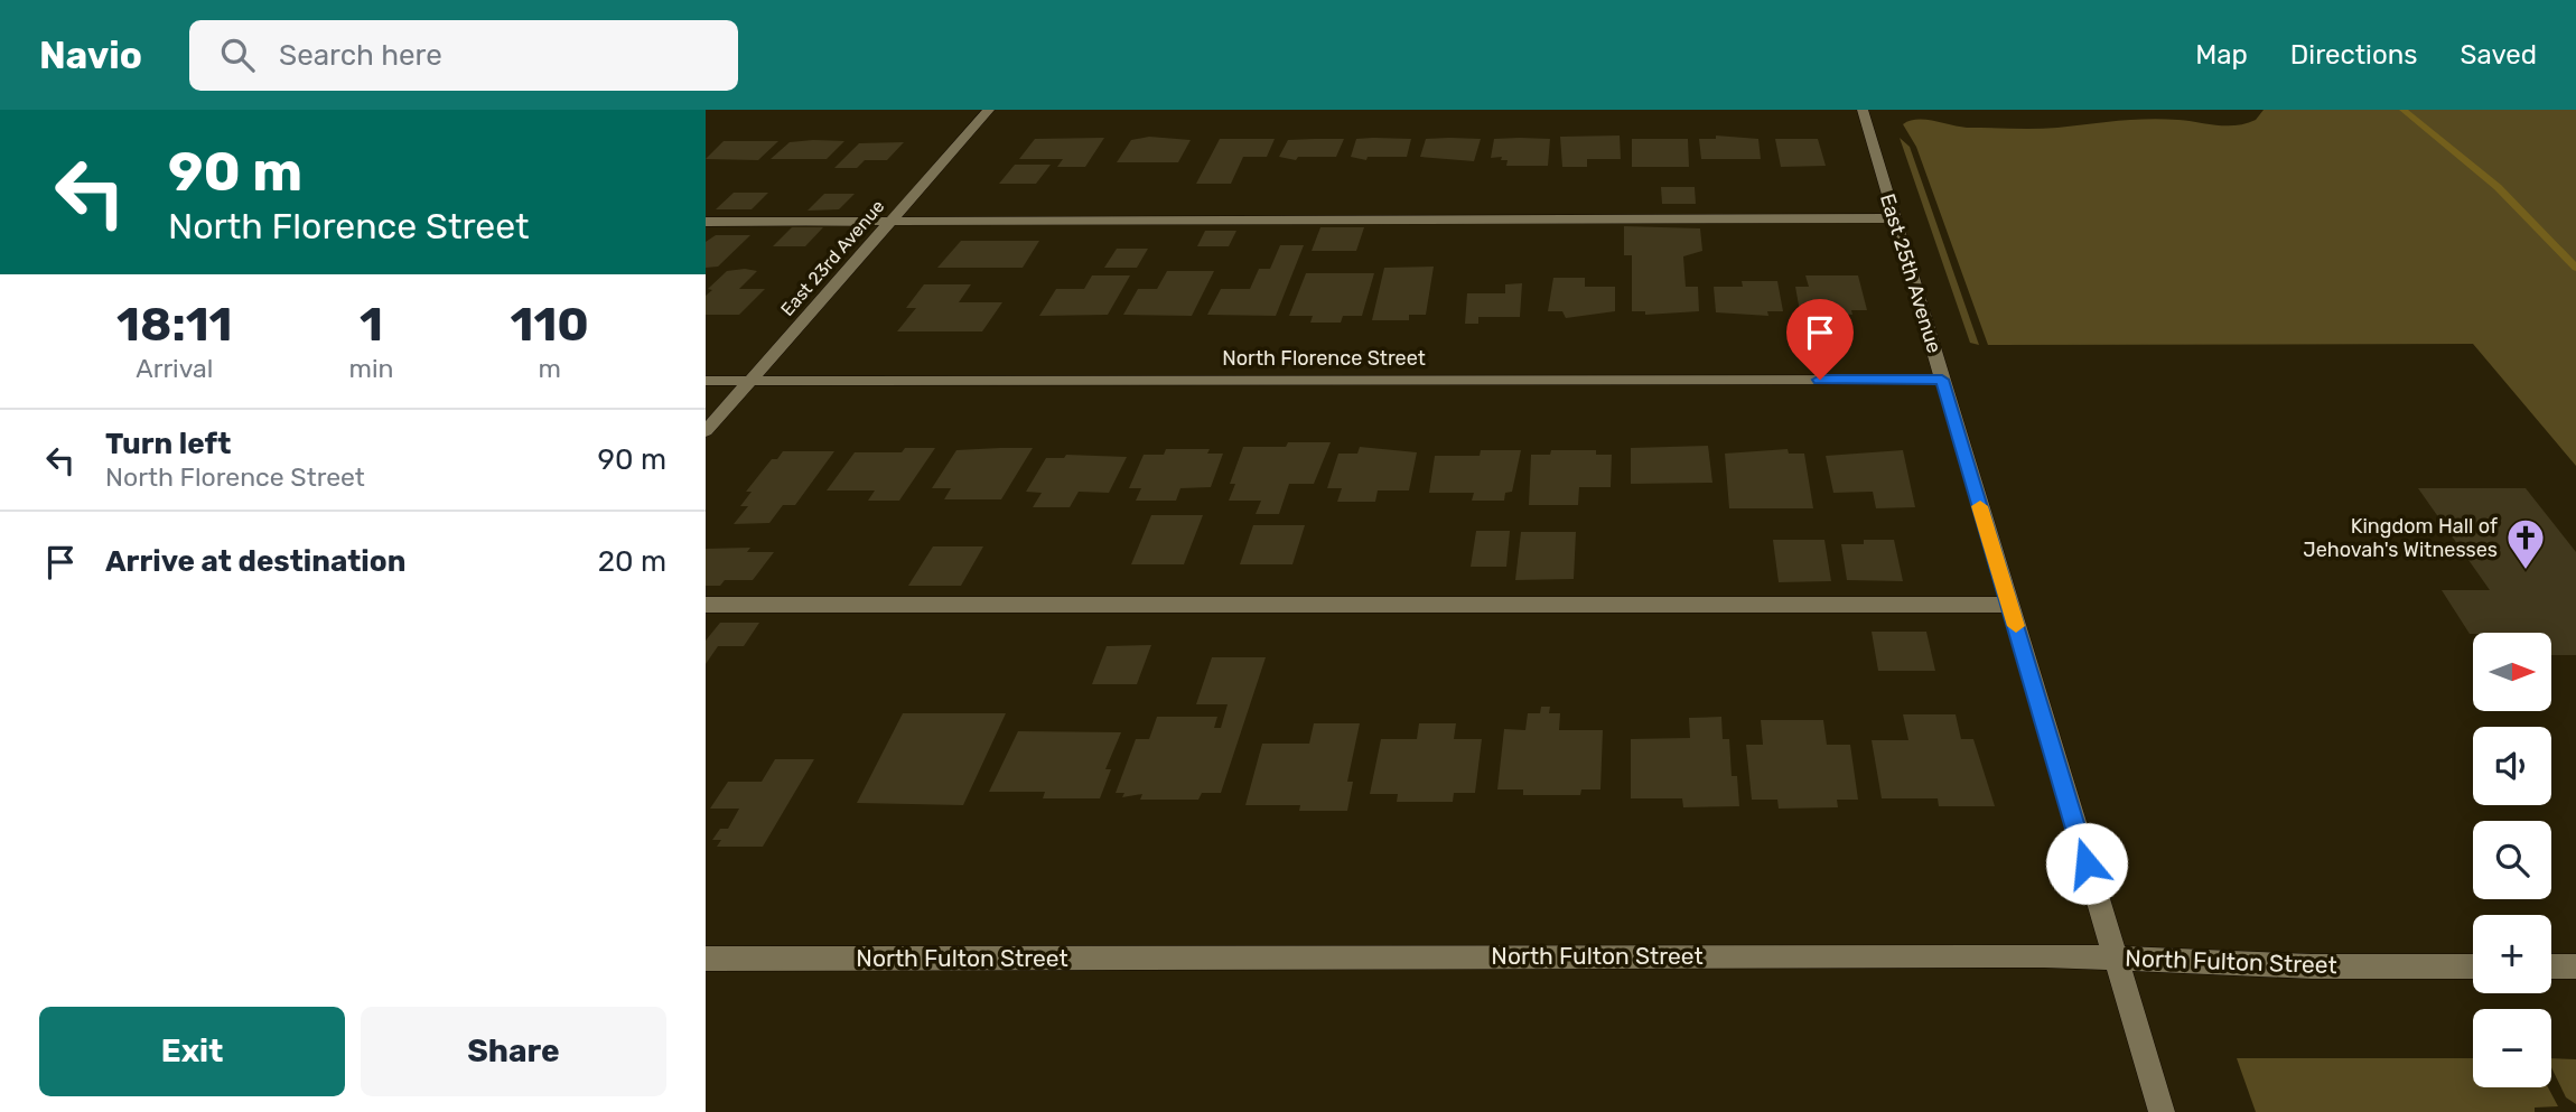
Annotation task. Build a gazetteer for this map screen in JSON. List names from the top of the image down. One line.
{"streets":{"street":["East 23rd Avenue","East 25th Avenue","North Florence Street","North Fulton Street"]},"crossings":[["East 23rd Avenue","North Florence Street"],["East 25th Avenue","North Florence Street"],["East 25th Avenue","North Fulton Street"]],"places":{"church":["Kingdom Hall of Jehovah's Witnesses"]},"north":"right","page":{"header":"Navio","search":"Search here","nav":["Map","Directions","Saved"],"turn":["90 m","North Florence Street"],"eta":["18:11","Arrival","1","min","110","m"],"list":[{"name":"Turn left","note":"North Florence Street","value":"90 m"},{"name":"Arrive at destination","value":"20 m"}],"map_buttons":["+","−"],"buttons":["Exit","Share"]}}
